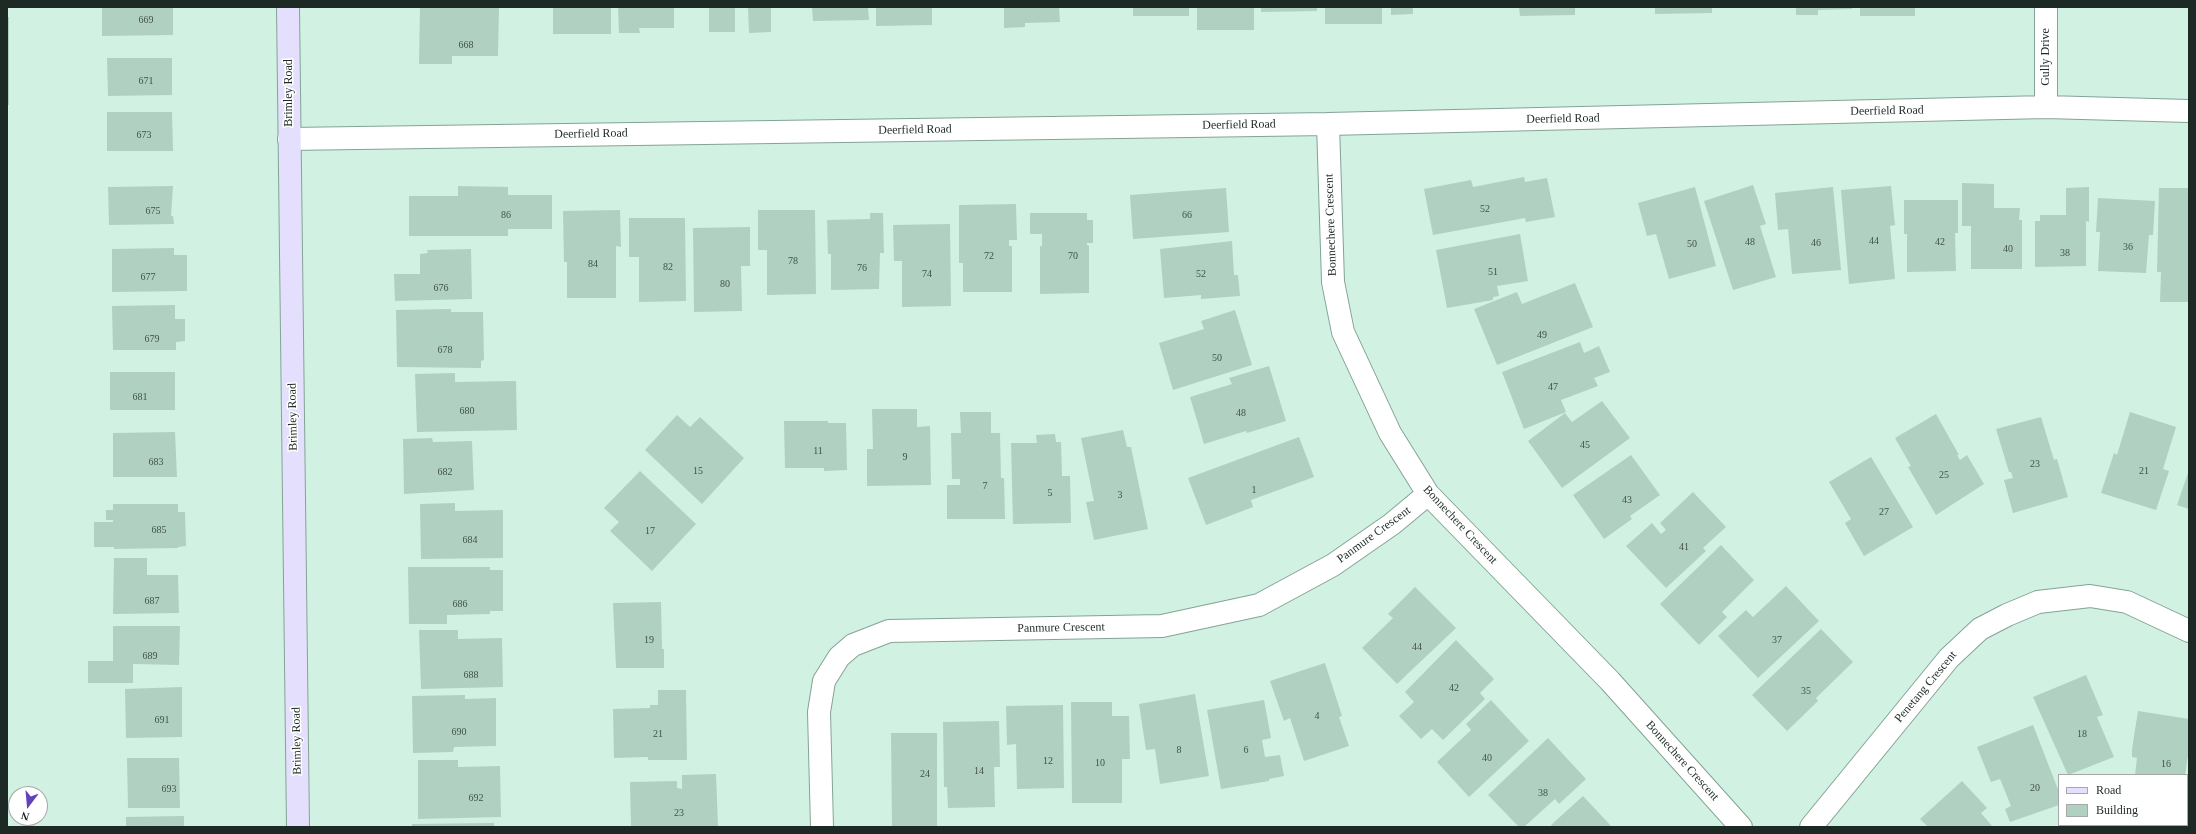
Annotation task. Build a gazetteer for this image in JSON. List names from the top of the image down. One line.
{"streets":{"main road":["Brimley Road"],"street":["Gully Drive","Deerfield Road","Bonnechere Crescent","Panmure Crescent","Penetang Crescent"]},"crossings":[["Gully Drive","Deerfield Road"],["Brimley Road","Deerfield Road"],["Deerfield Road","Bonnechere Crescent"],["Bonnechere Crescent","Panmure Crescent"]],"house_numbers":["669","668","671","673","52","675","86","66","44","48","42","46","50","36","40","38","72","70","78","84","82","76","51","74","52","677","80","676","49","679","678","50","47","681","680","48","45","11","9","683","23","15","21","682","25","7","1","5","3","43","27","685","17","684","41","687","686","19","37","44","689","688","42","35","4","691","690","21","18","8","6","40","12","10","16","14","24","20","693","38","692","23"],"legend":["Road","Building"],"north":"bottom"}
